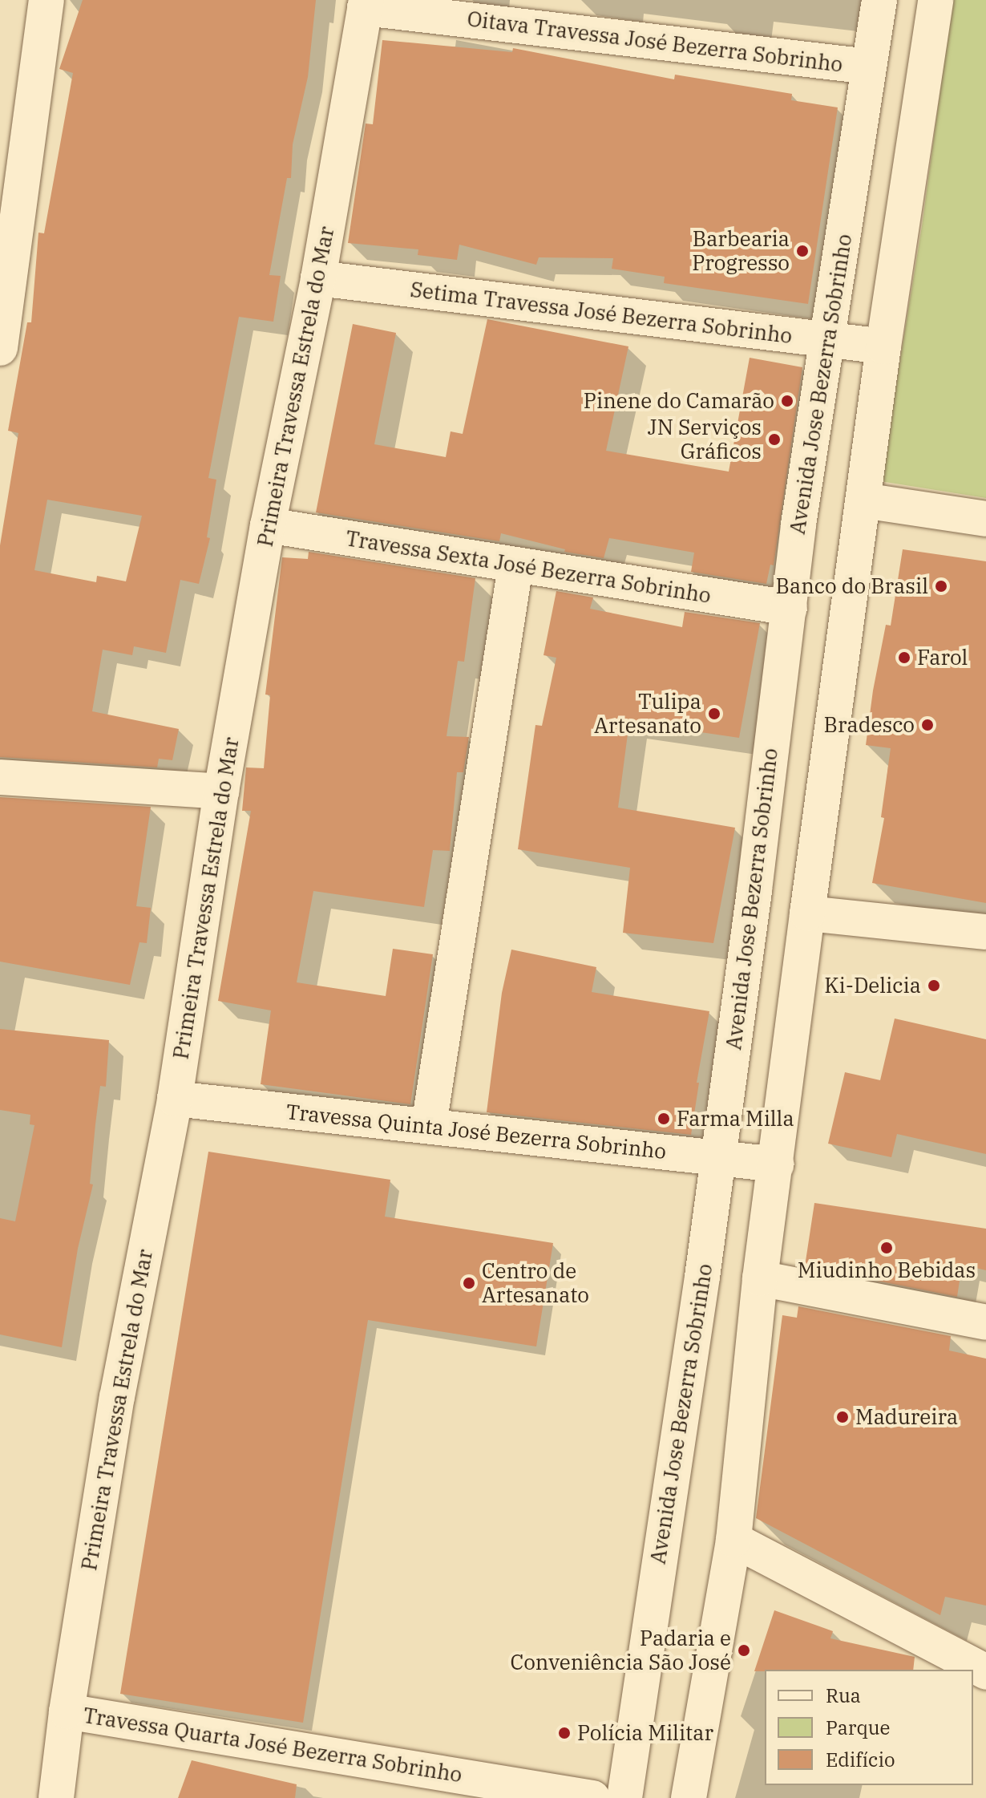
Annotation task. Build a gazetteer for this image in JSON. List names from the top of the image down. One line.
{"streets":{"street":["Oitava Travessa José Bezerra Sobrinho","Setima Travessa José Bezerra Sobrinho","Avenida Jose Bezerra Sobrinho","Primeira Travessa Estrela do Mar","Travessa Sexta José Bezerra Sobrinho","Travessa Quinta José Bezerra Sobrinho","Travessa Quarta José Bezerra Sobrinho"]},"crossings":[["Oitava Travessa José Bezerra Sobrinho","Avenida Jose Bezerra Sobrinho"],["Oitava Travessa José Bezerra Sobrinho","Primeira Travessa Estrela do Mar"],["Setima Travessa José Bezerra Sobrinho","Avenida Jose Bezerra Sobrinho"],["Setima Travessa José Bezerra Sobrinho","Primeira Travessa Estrela do Mar"],["Avenida Jose Bezerra Sobrinho","Travessa Sexta José Bezerra Sobrinho"],["Avenida Jose Bezerra Sobrinho","Travessa Quinta José Bezerra Sobrinho"],["Primeira Travessa Estrela do Mar","Travessa Sexta José Bezerra Sobrinho"],["Primeira Travessa Estrela do Mar","Travessa Quinta José Bezerra Sobrinho"],["Primeira Travessa Estrela do Mar","Travessa Quarta José Bezerra Sobrinho"]],"places":["Barbearia Progresso","Pinene do Camarão","JN Serviços Gráficos","Banco do Brasil","Farol","Tulipa Artesanato","Bradesco","Ki-Delicia","Farma Milla","Miudinho Bebidas","Centro de Artesanato","Madureira","Padaria e Conveniência São José","Polícia Militar"],"legend":["Rua","Parque","Edifício"]}
